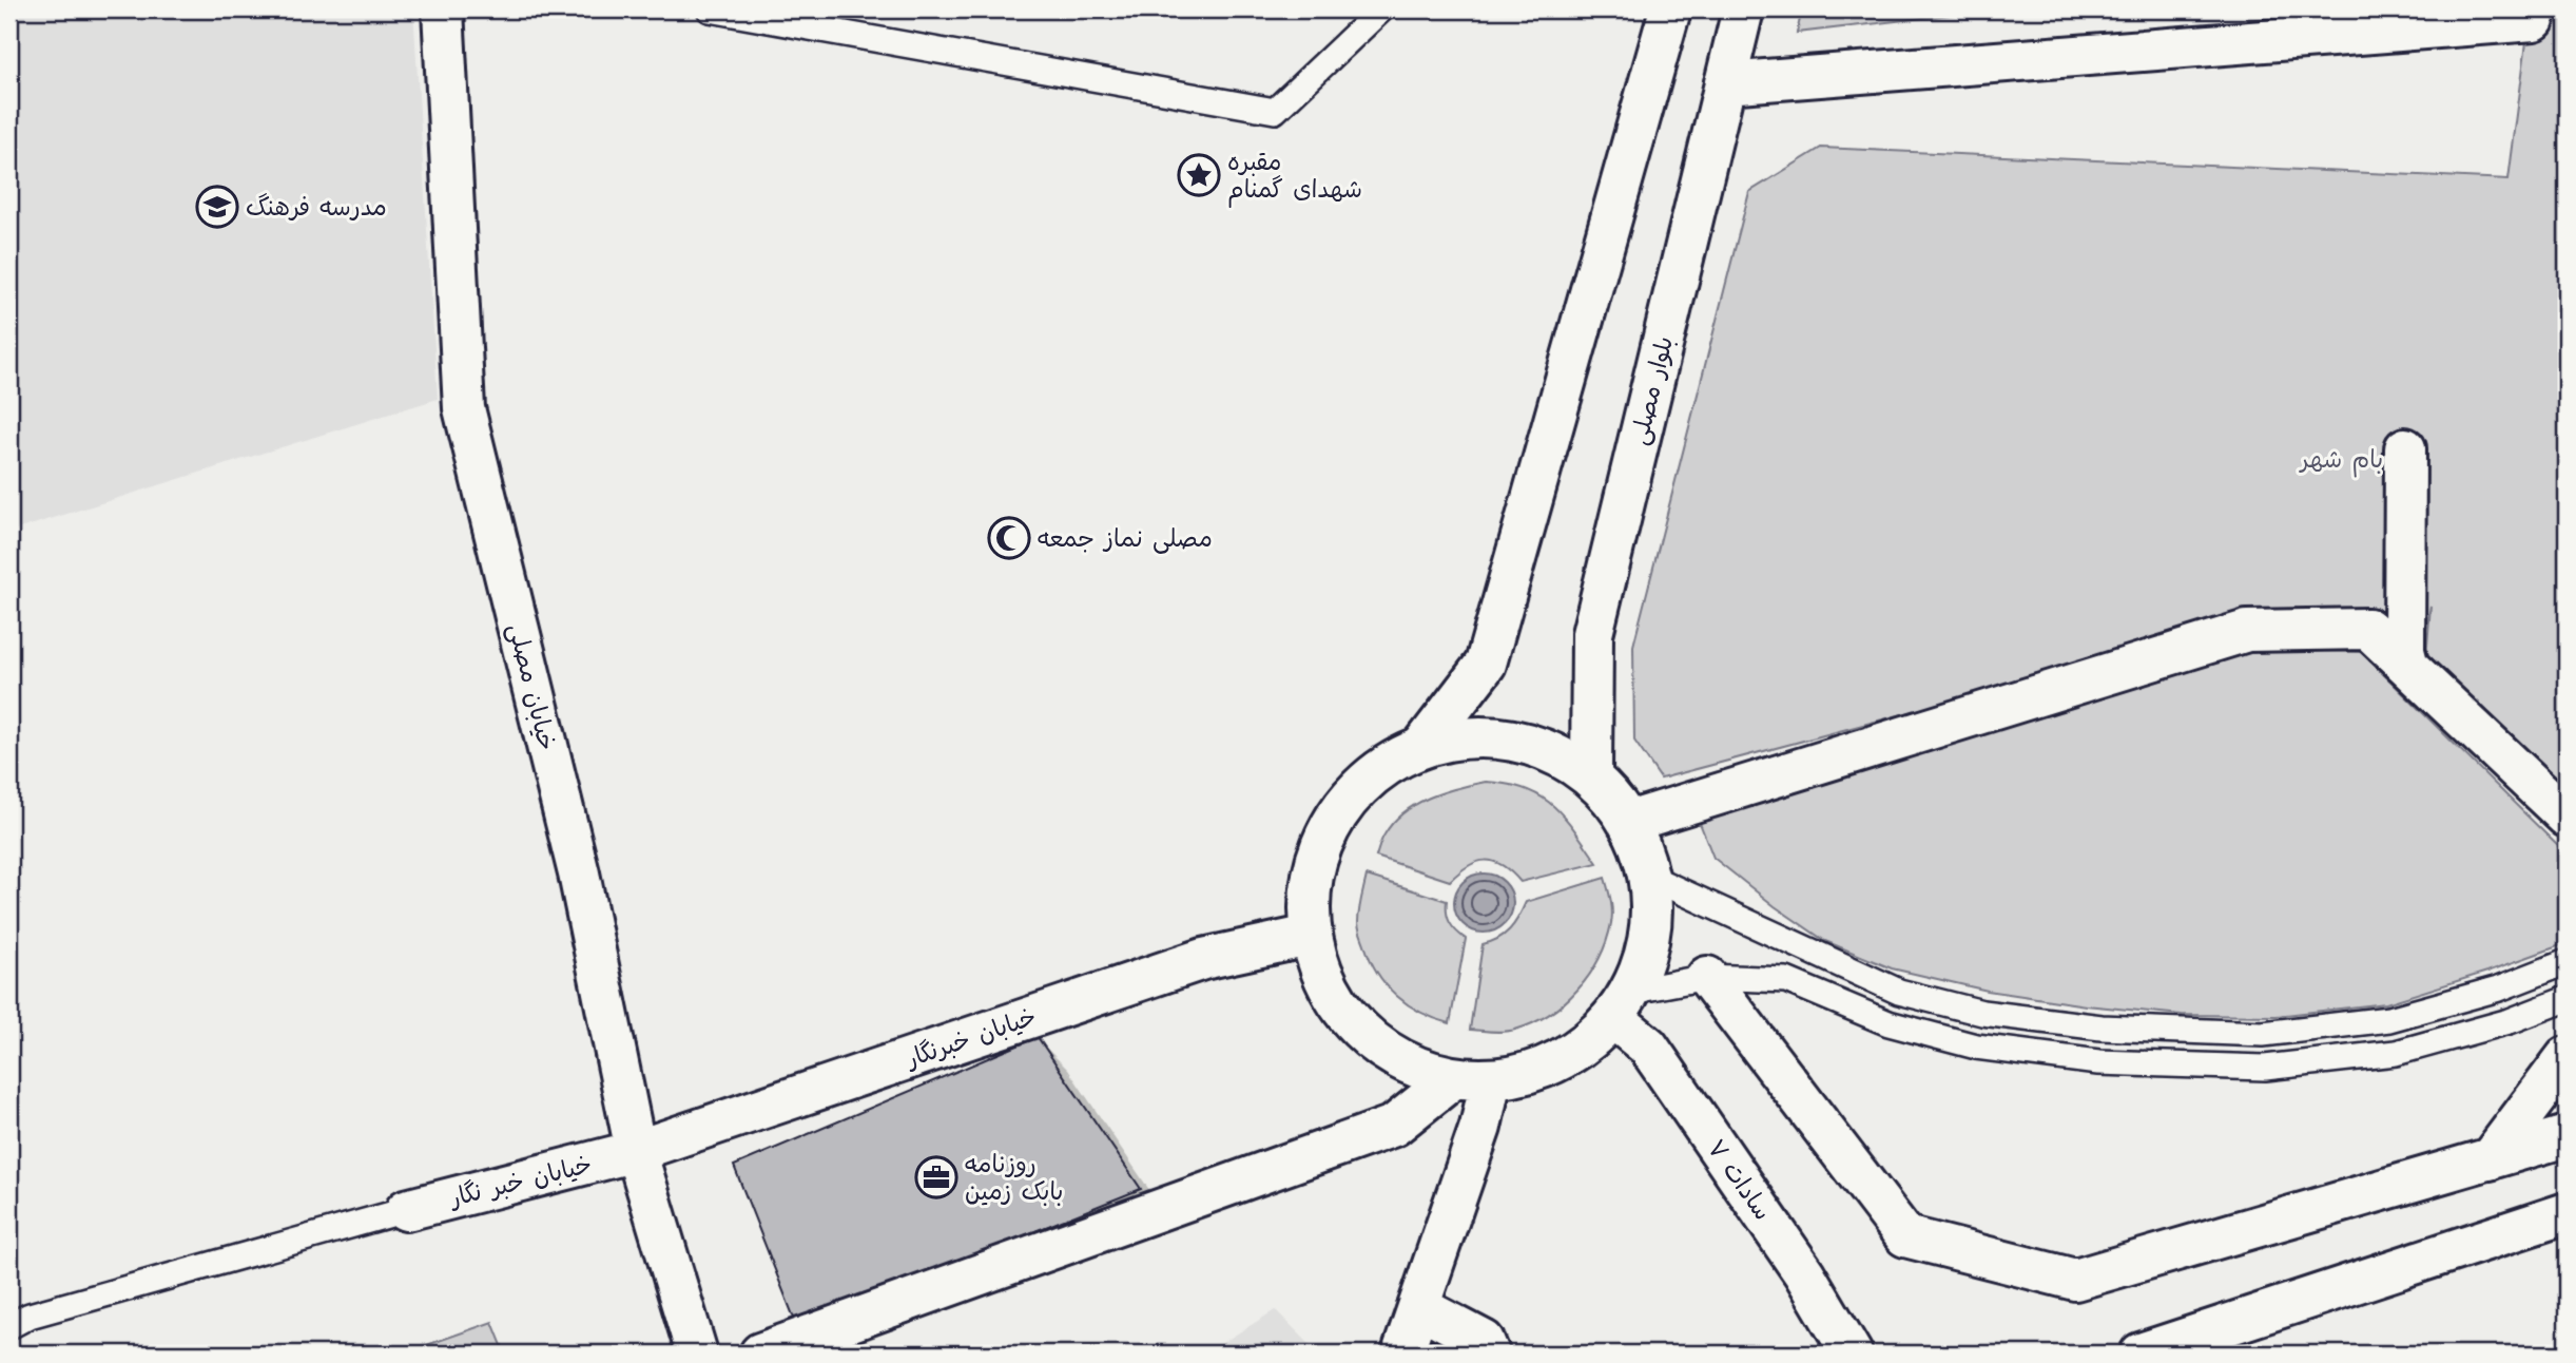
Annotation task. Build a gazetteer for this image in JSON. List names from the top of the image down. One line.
{"streets":{"street":["بلوار مصلی","خیابان مصلی","خیابان خبرنگار","سادات ۷","خیابان خبر نگار"]},"crossings":[["خیابان مصلی","خیابان خبرنگار"],["خیابان مصلی","خیابان خبر نگار"],["خیابان خبرنگار","خیابان خبر نگار"]],"parks":["بام شهر"],"places":{"place":["مقبره شهدای گمنام"],"school or university":["مدرسه فرهنگ"],"mosque":["مصلی نماز جمعه"],"office":["روزنامه بابک زمین"]}}
